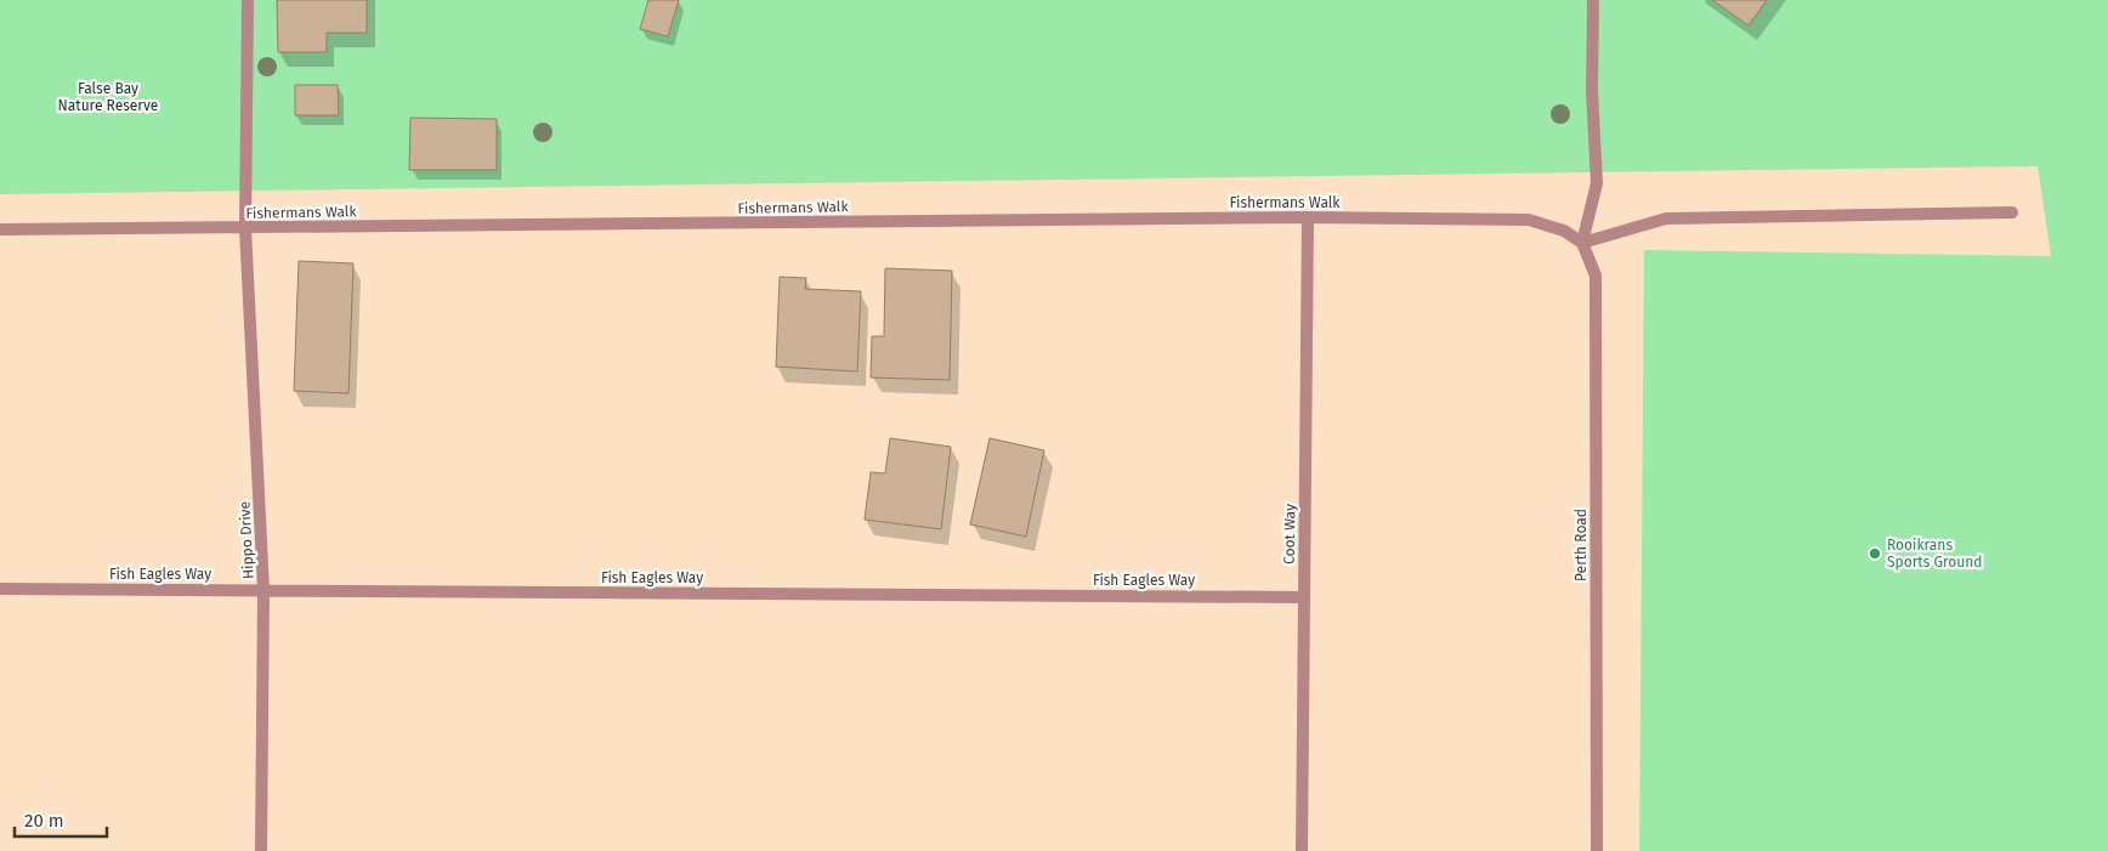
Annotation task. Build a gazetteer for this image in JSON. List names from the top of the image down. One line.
{"streets":{"street":["Fishermans Walk","Coot Way","Hippo Drive","Perth Road","Fish Eagles Way"]},"crossings":[["Fishermans Walk","Coot Way"],["Fishermans Walk","Hippo Drive"],["Fishermans Walk","Perth Road"],["Coot Way","Fish Eagles Way"],["Hippo Drive","Fish Eagles Way"]],"parks":["False Bay Nature Reserve"],"places":["Rooikrans Sports Ground"],"scale_bar":"20 m"}
